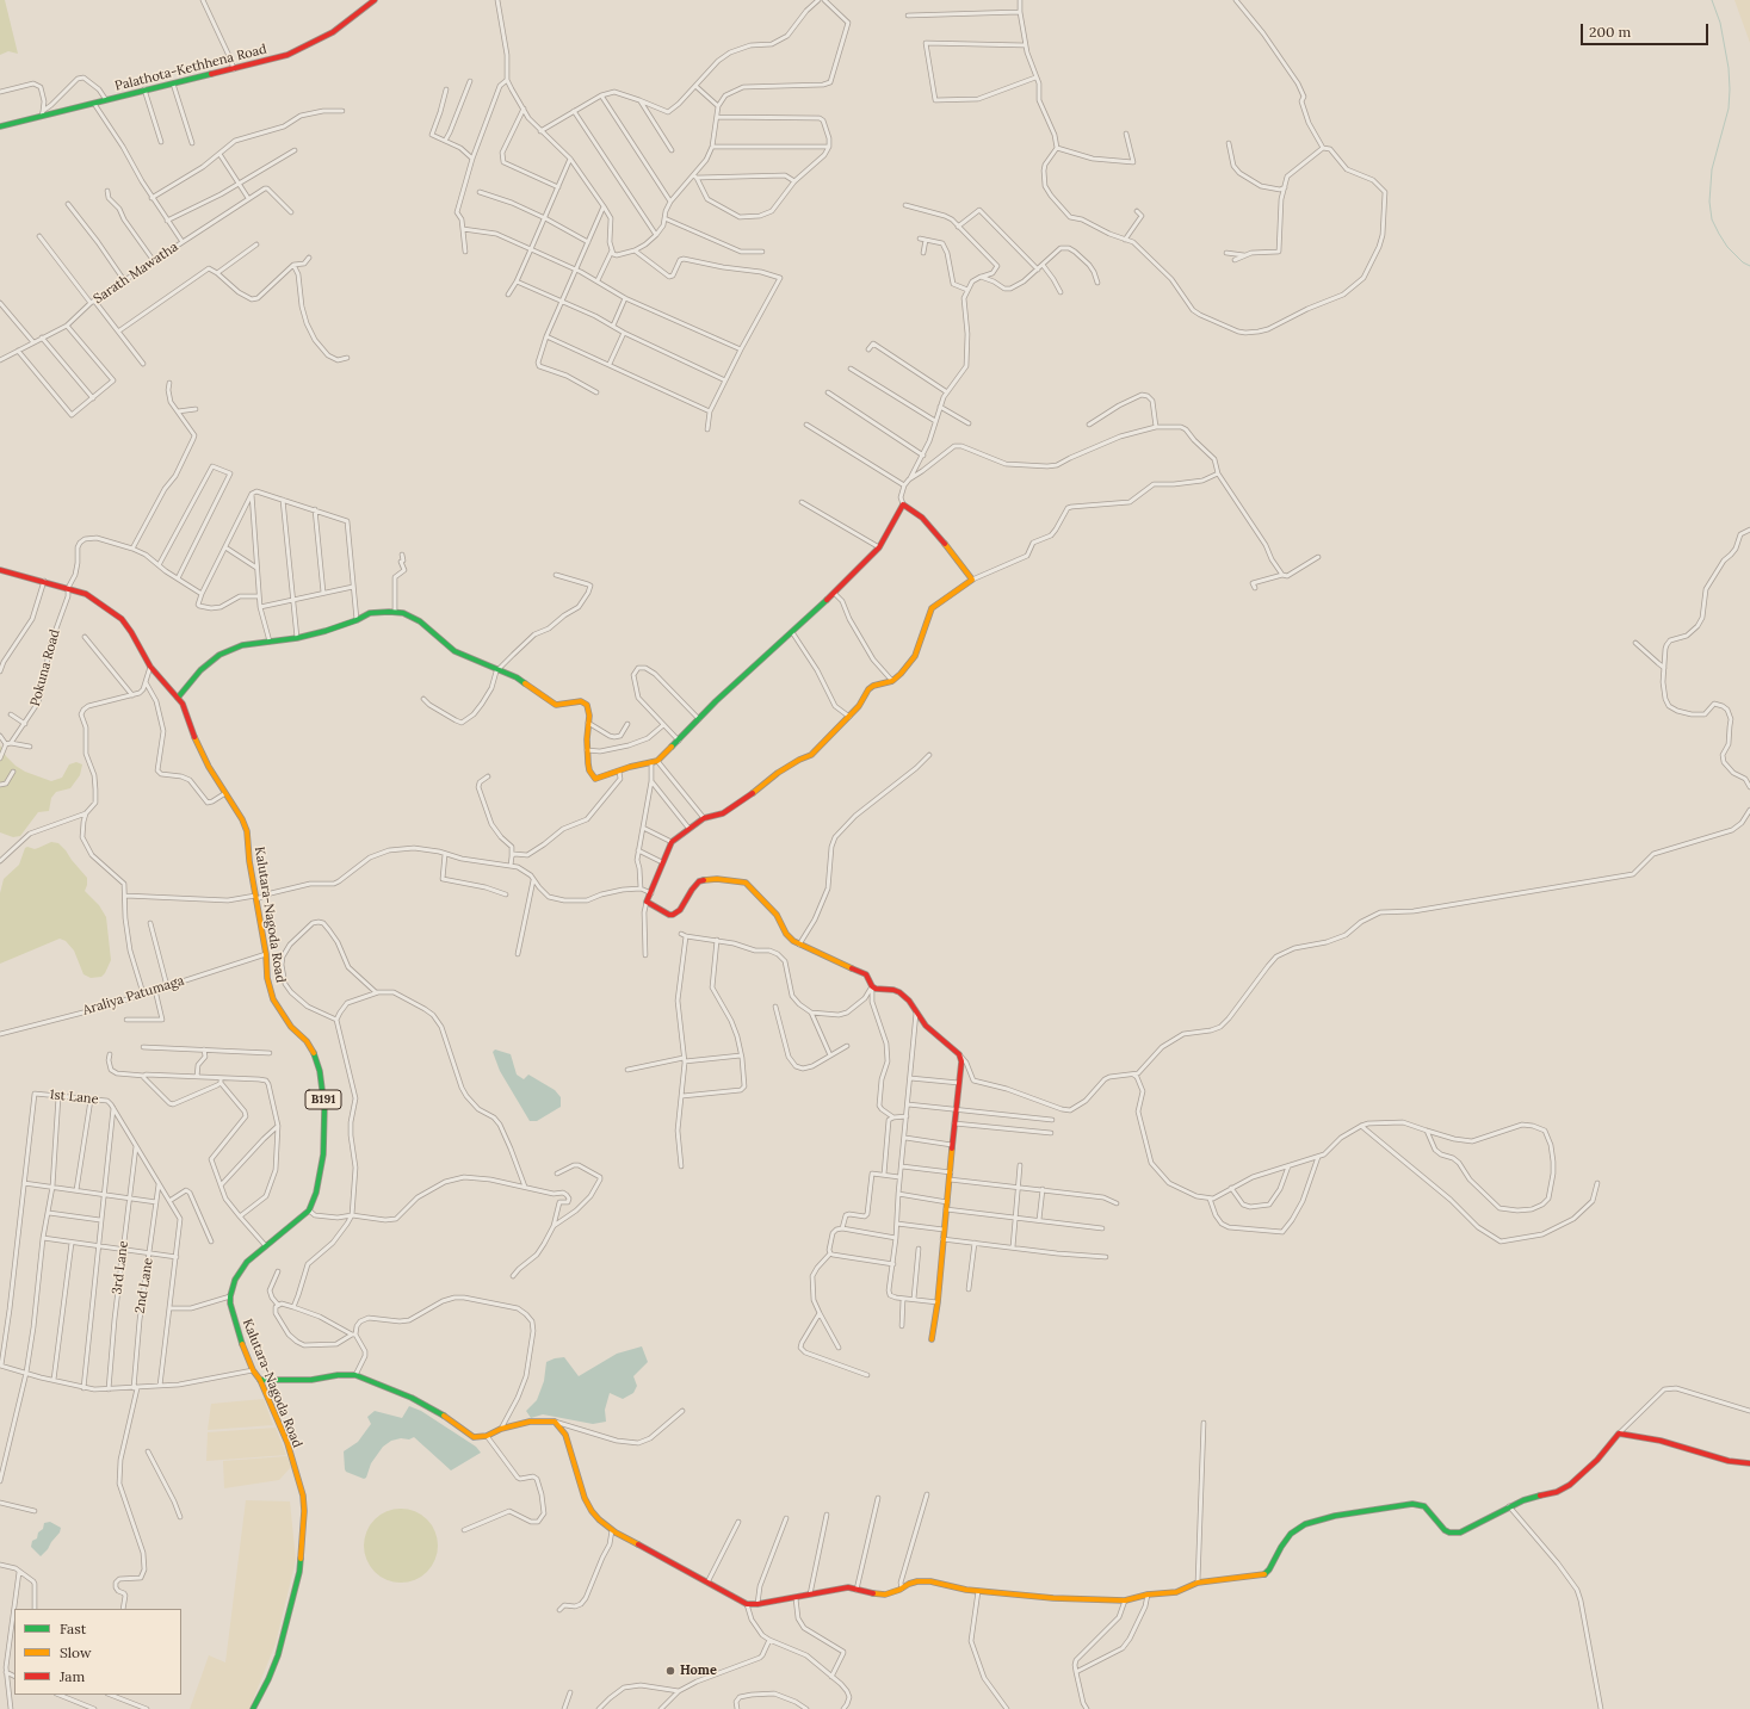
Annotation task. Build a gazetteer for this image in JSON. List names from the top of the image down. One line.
{"streets":{"street":["Palathota-Kethhena Road","Sarath Mawatha","Pokuna Road","Kalutara-Nagoda Road","Araliya Patumaga","1st Lane","B191","3rd Lane","2nd Lane"]},"crossings":[["Palathota-Kethhena Road","Sarath Mawatha"],["Pokuna Road","Kalutara-Nagoda Road"],["Kalutara-Nagoda Road","Araliya Patumaga"],["1st Lane","3rd Lane"],["1st Lane","2nd Lane"]],"places":["Home"],"legend":["Fast","Slow","Jam"],"scale_bar":"200 m"}
